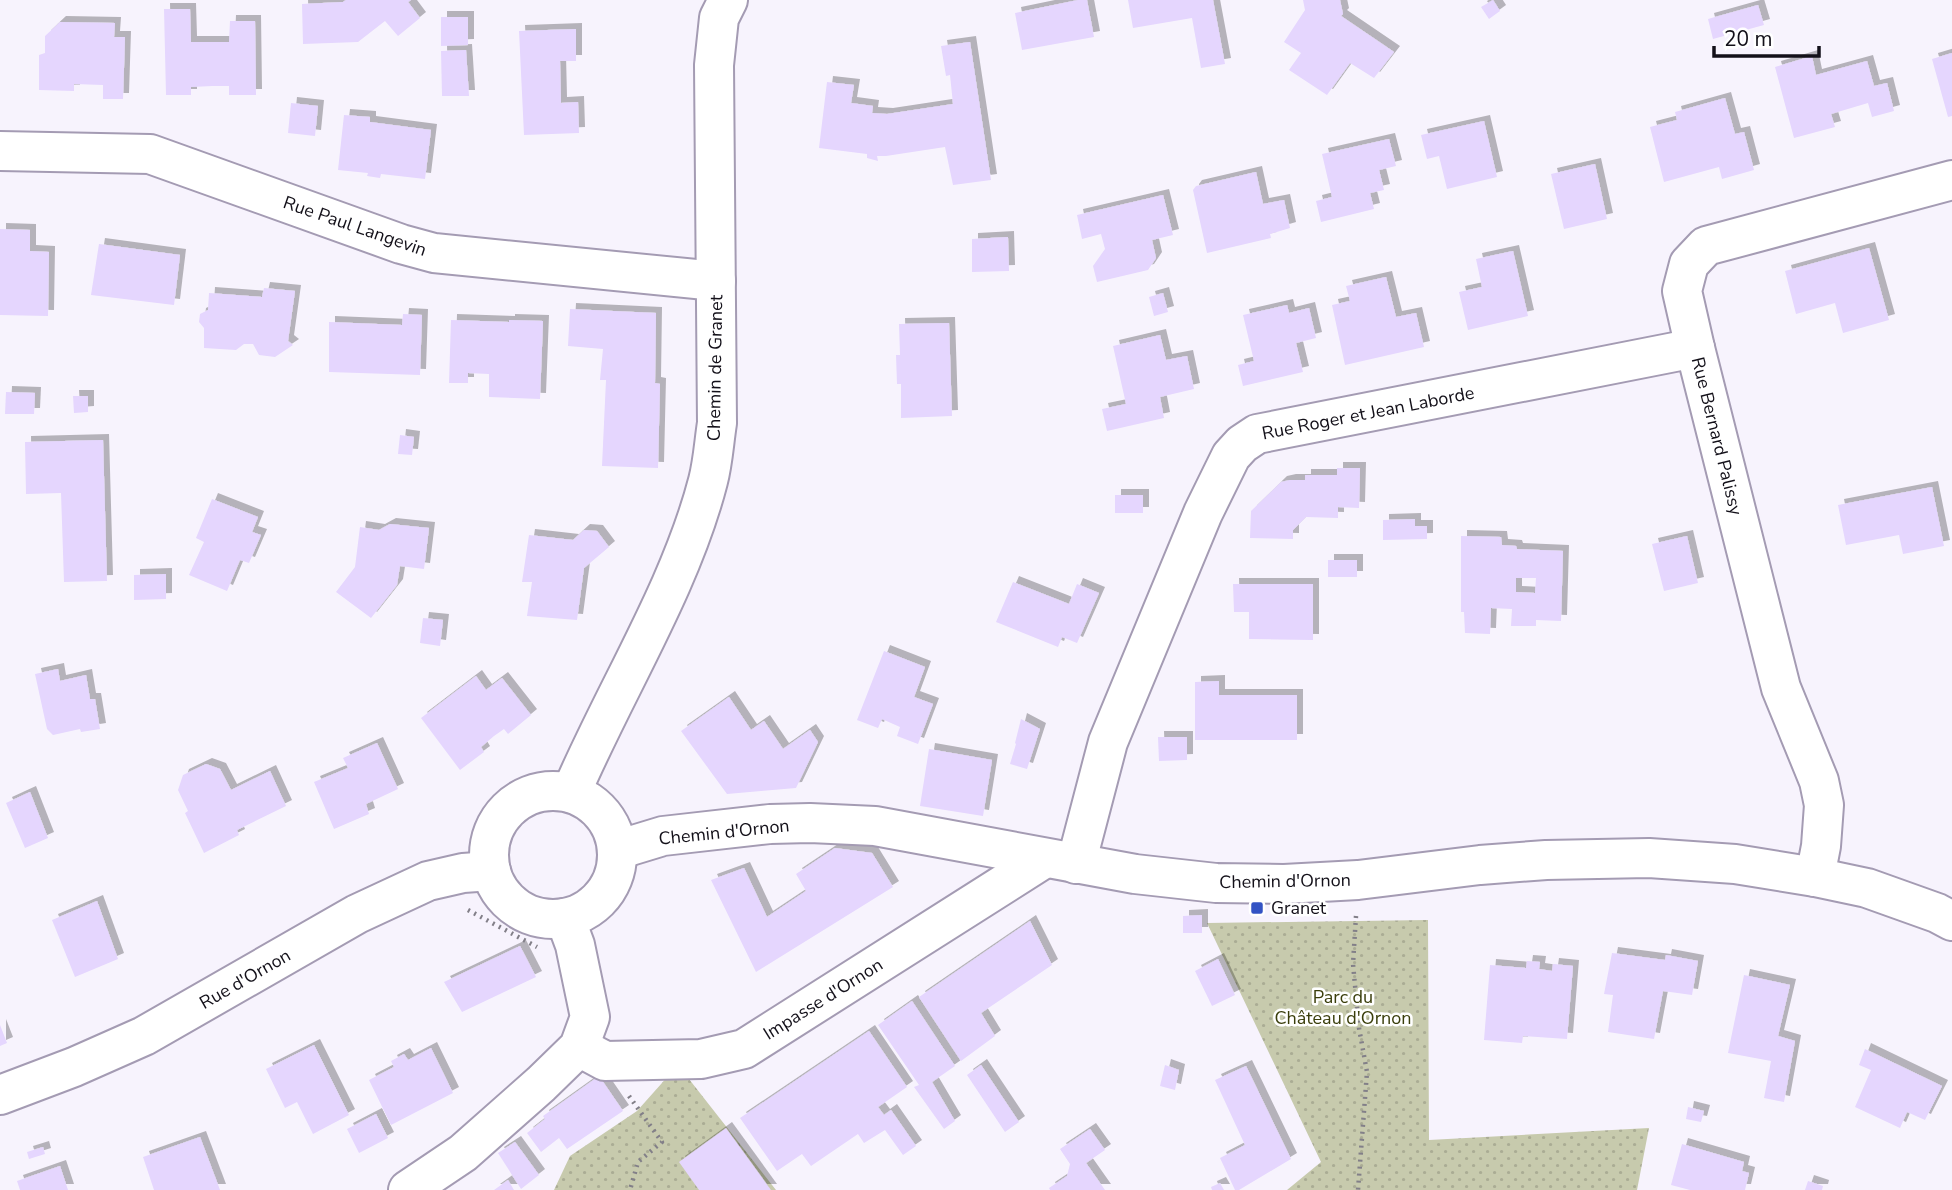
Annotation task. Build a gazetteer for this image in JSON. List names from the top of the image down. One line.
{"streets":{"street":["Rue Paul Langevin","Chemin de Granet","Rue Roger et Jean Laborde","Rue Bernard Palissy","Chemin d'Ornon","Rue d'Ornon","Impasse d'Ornon"]},"crossings":[["Rue Paul Langevin","Chemin de Granet"],["Chemin de Granet","Chemin d'Ornon"],["Chemin de Granet","Rue d'Ornon"],["Rue Roger et Jean Laborde","Rue Bernard Palissy"],["Rue Roger et Jean Laborde","Chemin d'Ornon"],["Rue Roger et Jean Laborde","Impasse d'Ornon"],["Rue Bernard Palissy","Chemin d'Ornon"],["Chemin d'Ornon","Rue d'Ornon"],["Chemin d'Ornon","Impasse d'Ornon"]],"parks":["Parc du Château d'Ornon"],"places":{"transit":["Granet"]},"scale_bar":"20 m"}
